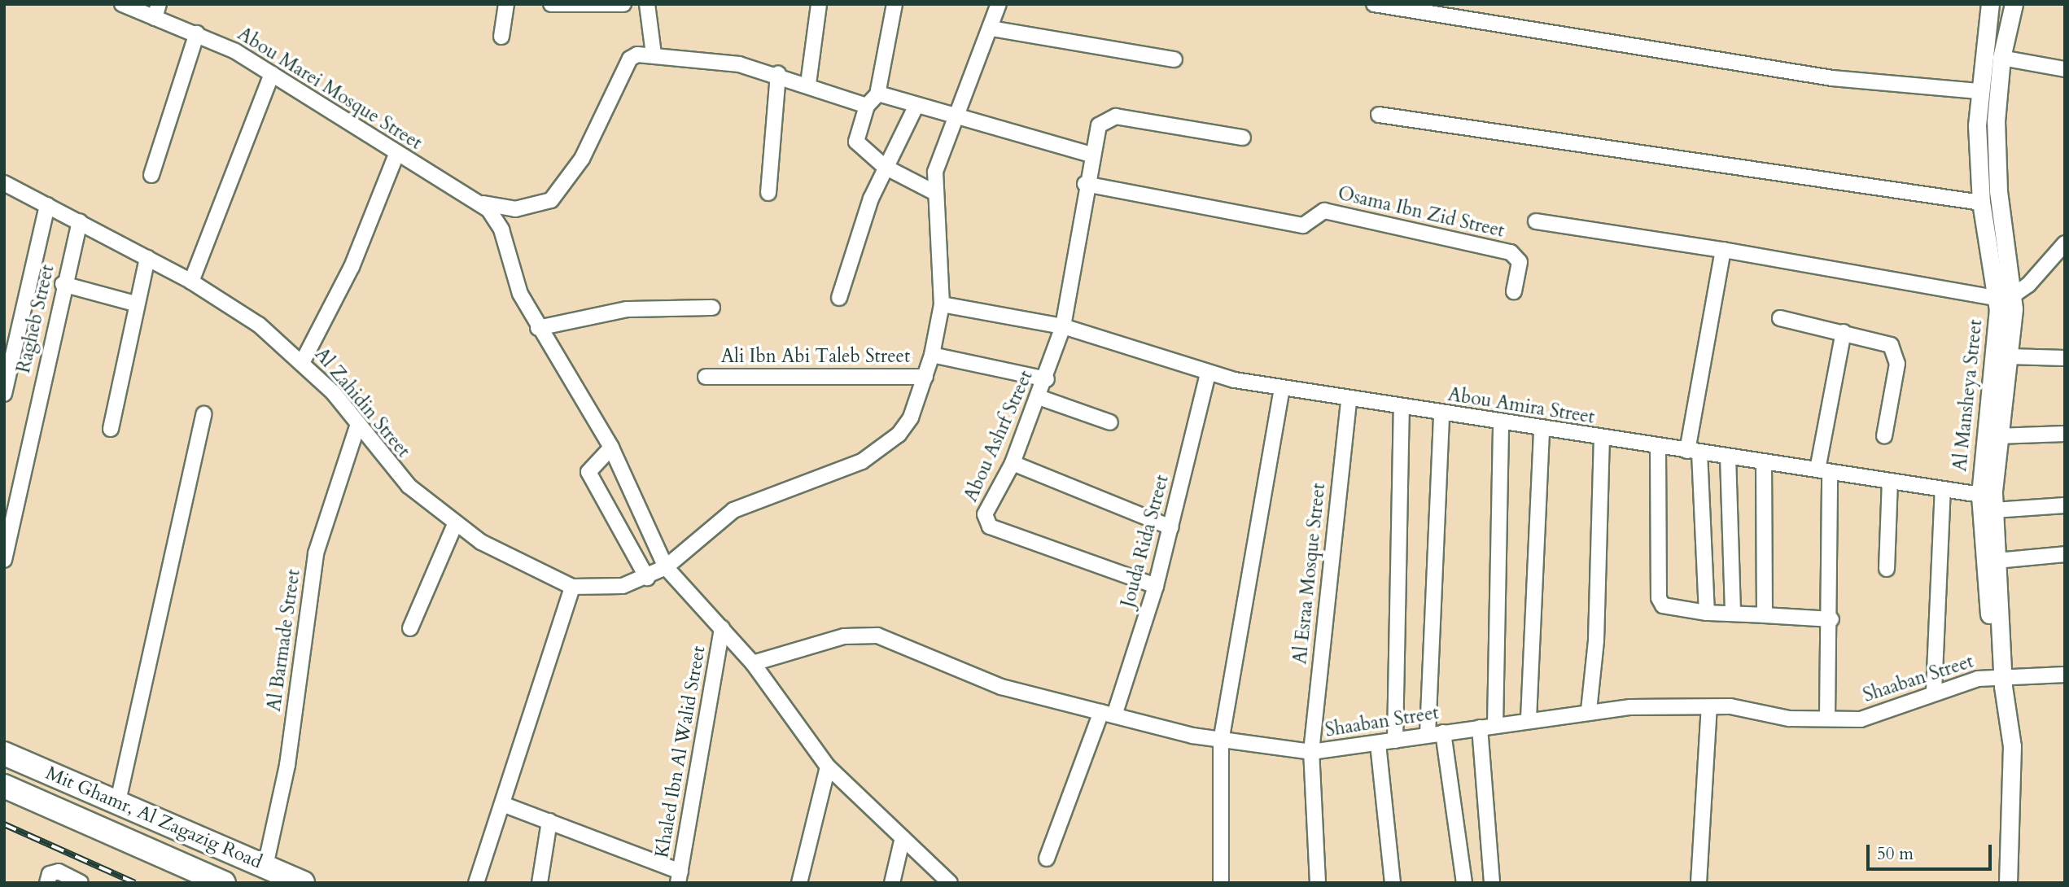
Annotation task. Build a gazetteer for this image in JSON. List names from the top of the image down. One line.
{"streets":{"highway":["Mit Ghamr, Al Zagazig Road"],"street":["Abou Marei Mosque Street","Osama Ibn Zid Street","Ragheb Street","Ali Ibn Abi Taleb Street","Al Mansheya Street","Al Zahidin Street","Abou Amira Street","Abou Ashrf Street","Jouda Rida Street","Al Esraa Mosque Street","Al Barmade Street","Shaaban Street","Khaled Ibn Al Walid Street"]},"crossings":[["Osama Ibn Zid Street","Abou Ashrf Street"],["Ragheb Street","Al Zahidin Street"],["Ali Ibn Abi Taleb Street","Al Zahidin Street"],["Al Mansheya Street","Abou Amira Street"],["Al Mansheya Street","Shaaban Street"],["Al Zahidin Street","Abou Amira Street"],["Al Zahidin Street","Al Barmade Street"],["Abou Amira Street","Abou Ashrf Street"],["Abou Amira Street","Jouda Rida Street"],["Abou Amira Street","Al Esraa Mosque Street"],["Abou Ashrf Street","Jouda Rida Street"],["Jouda Rida Street","Shaaban Street"],["Al Esraa Mosque Street","Shaaban Street"],["Al Barmade Street","Mit Ghamr, Al Zagazig Road"]],"scale_bar":"50 m"}
